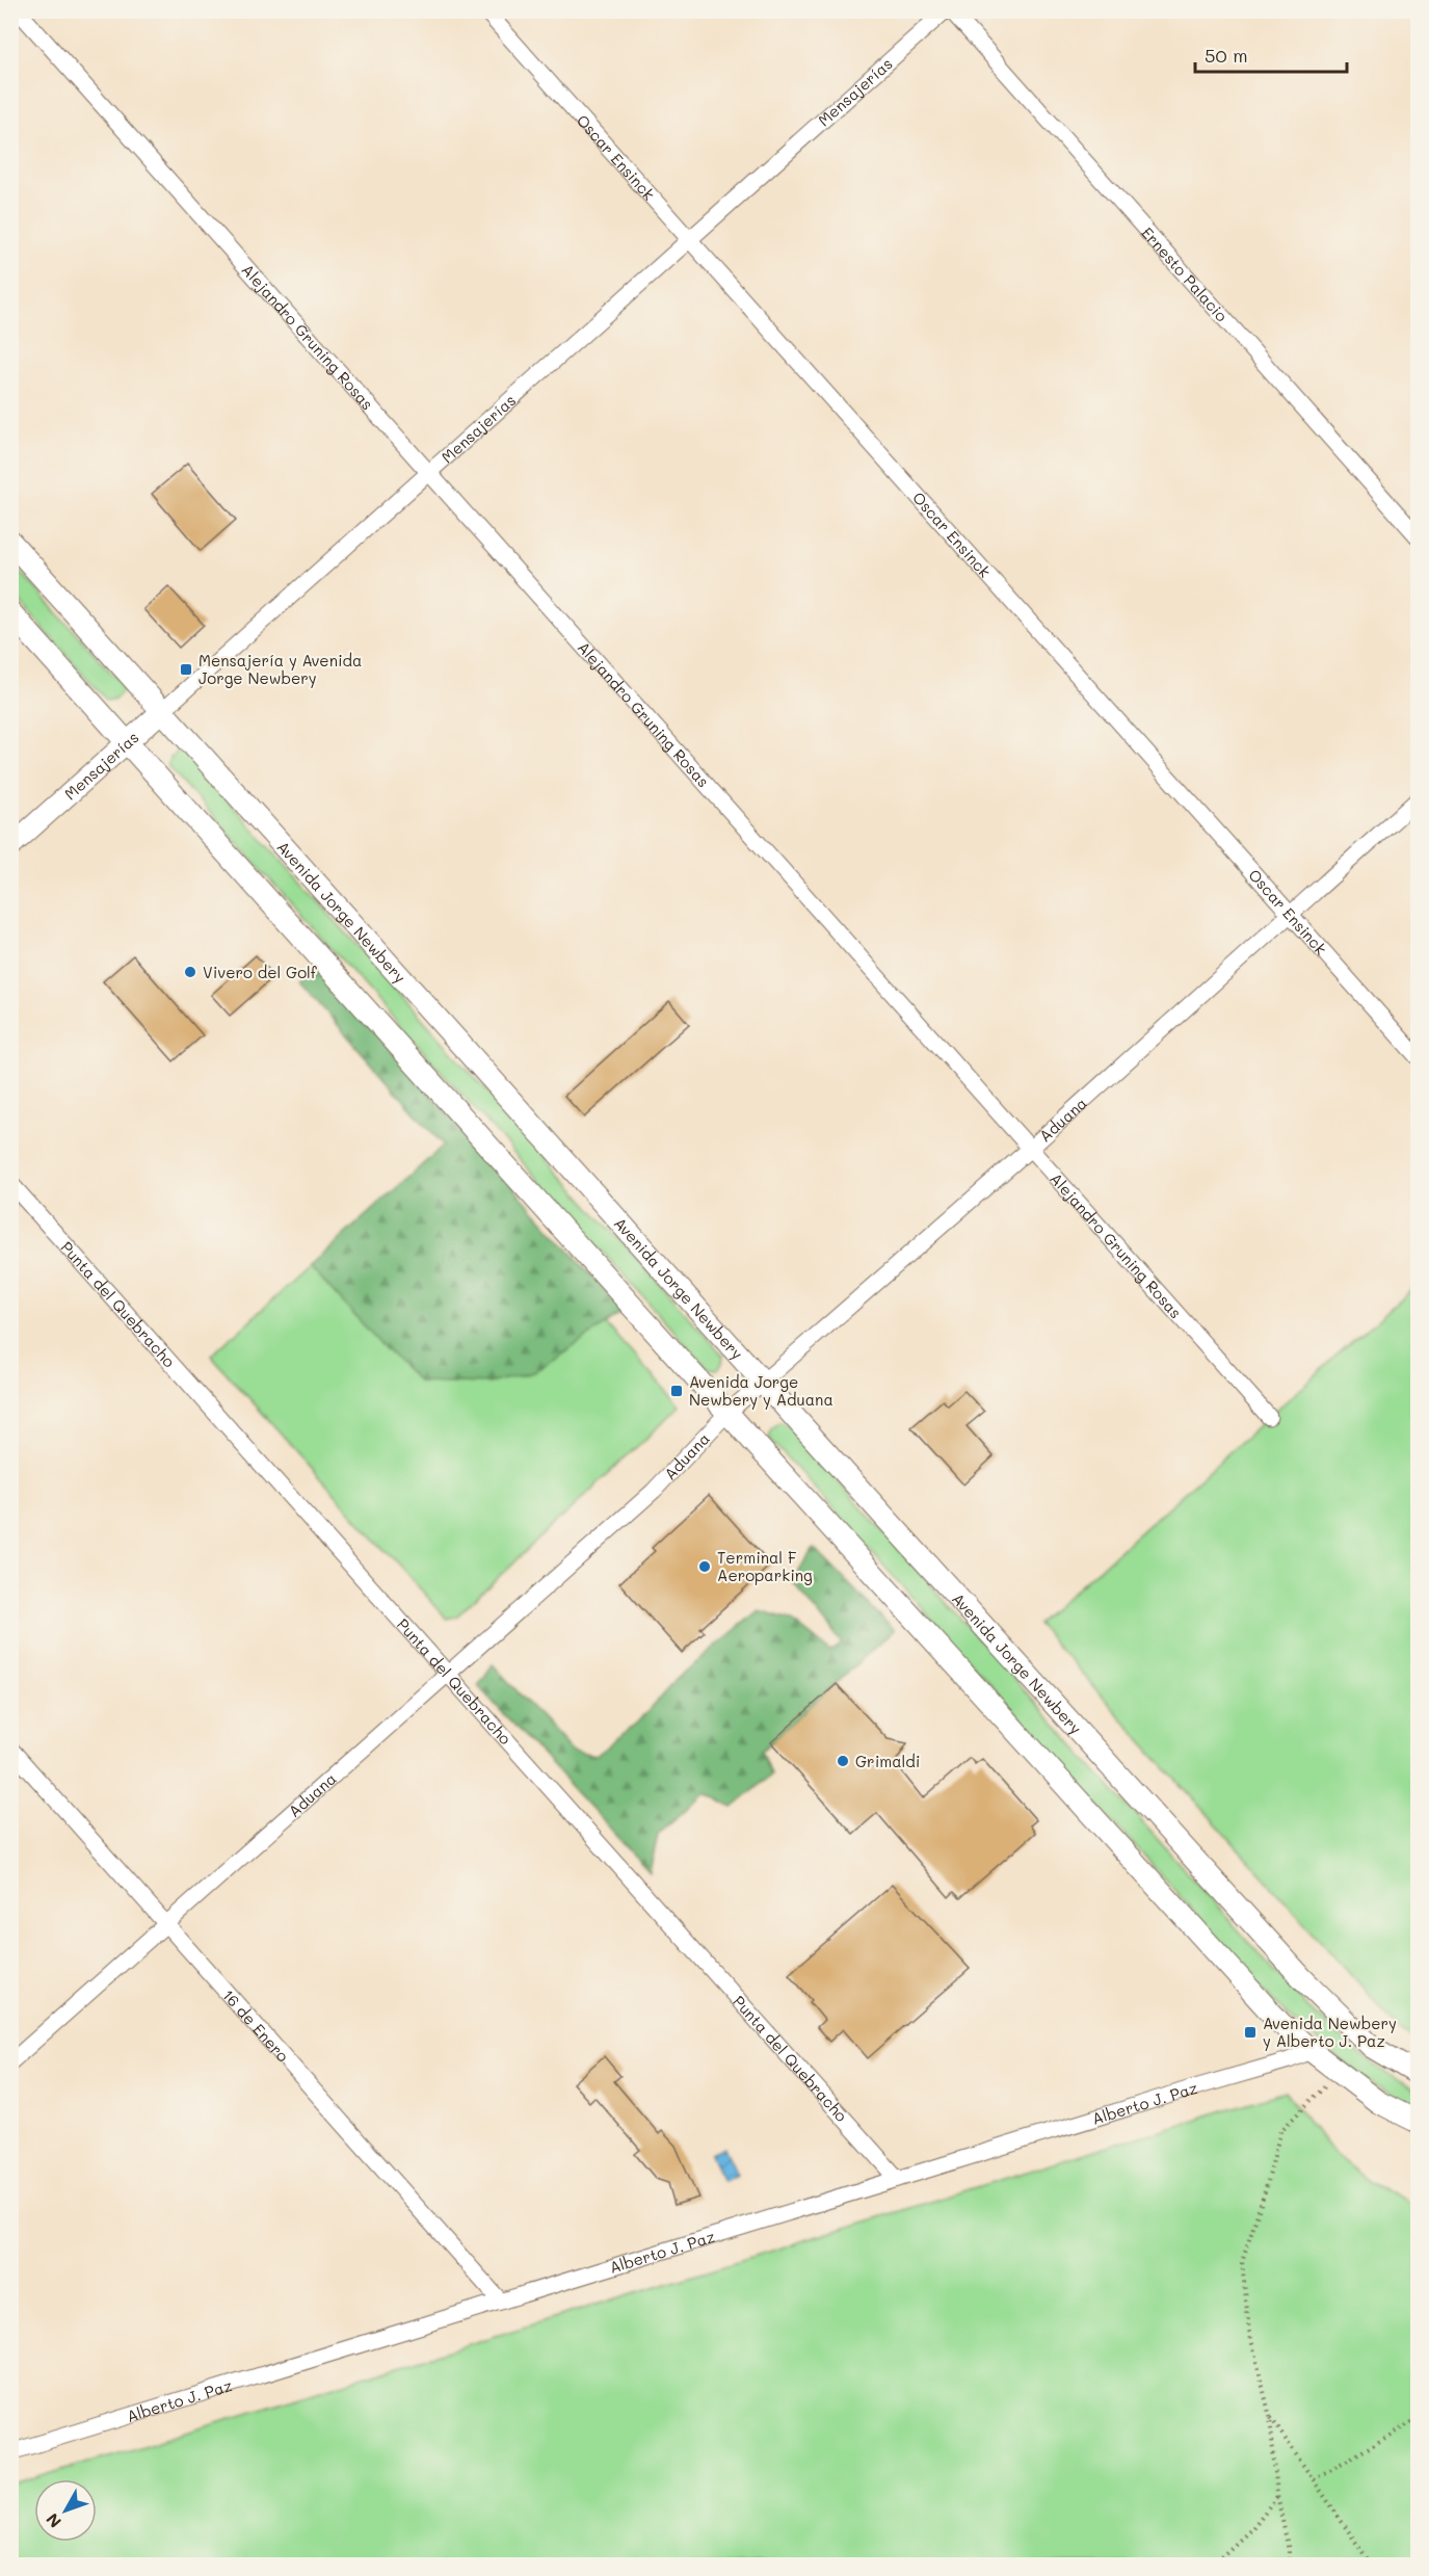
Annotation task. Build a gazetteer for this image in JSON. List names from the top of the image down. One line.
{"streets":{"main road":["Avenida Jorge Newbery"],"street":["Mensajerías","Oscar Ensinck","Ernesto Palacio","Alejandro Gruning Rosas","Aduana","Punta del Quebracho","16 de Enero","Alberto J. Paz"]},"crossings":[["Mensajerías","Oscar Ensinck"],["Mensajerías","Ernesto Palacio"],["Mensajerías","Alejandro Gruning Rosas"],["Mensajerías","Avenida Jorge Newbery"],["Oscar Ensinck","Aduana"],["Alejandro Gruning Rosas","Aduana"],["Avenida Jorge Newbery","Aduana"],["Aduana","Punta del Quebracho"],["Aduana","16 de Enero"],["Punta del Quebracho","Alberto J. Paz"],["16 de Enero","Alberto J. Paz"]],"places":{"transit":["Mensajería y Avenida Jorge Newbery","Avenida Jorge Newbery y Aduana","Avenida Newbery y Alberto J. Paz"],"other":["Vivero del Golf","Terminal F Aeroparking","Grimaldi"]},"scale_bar":"50 m","north":"bottom left"}
